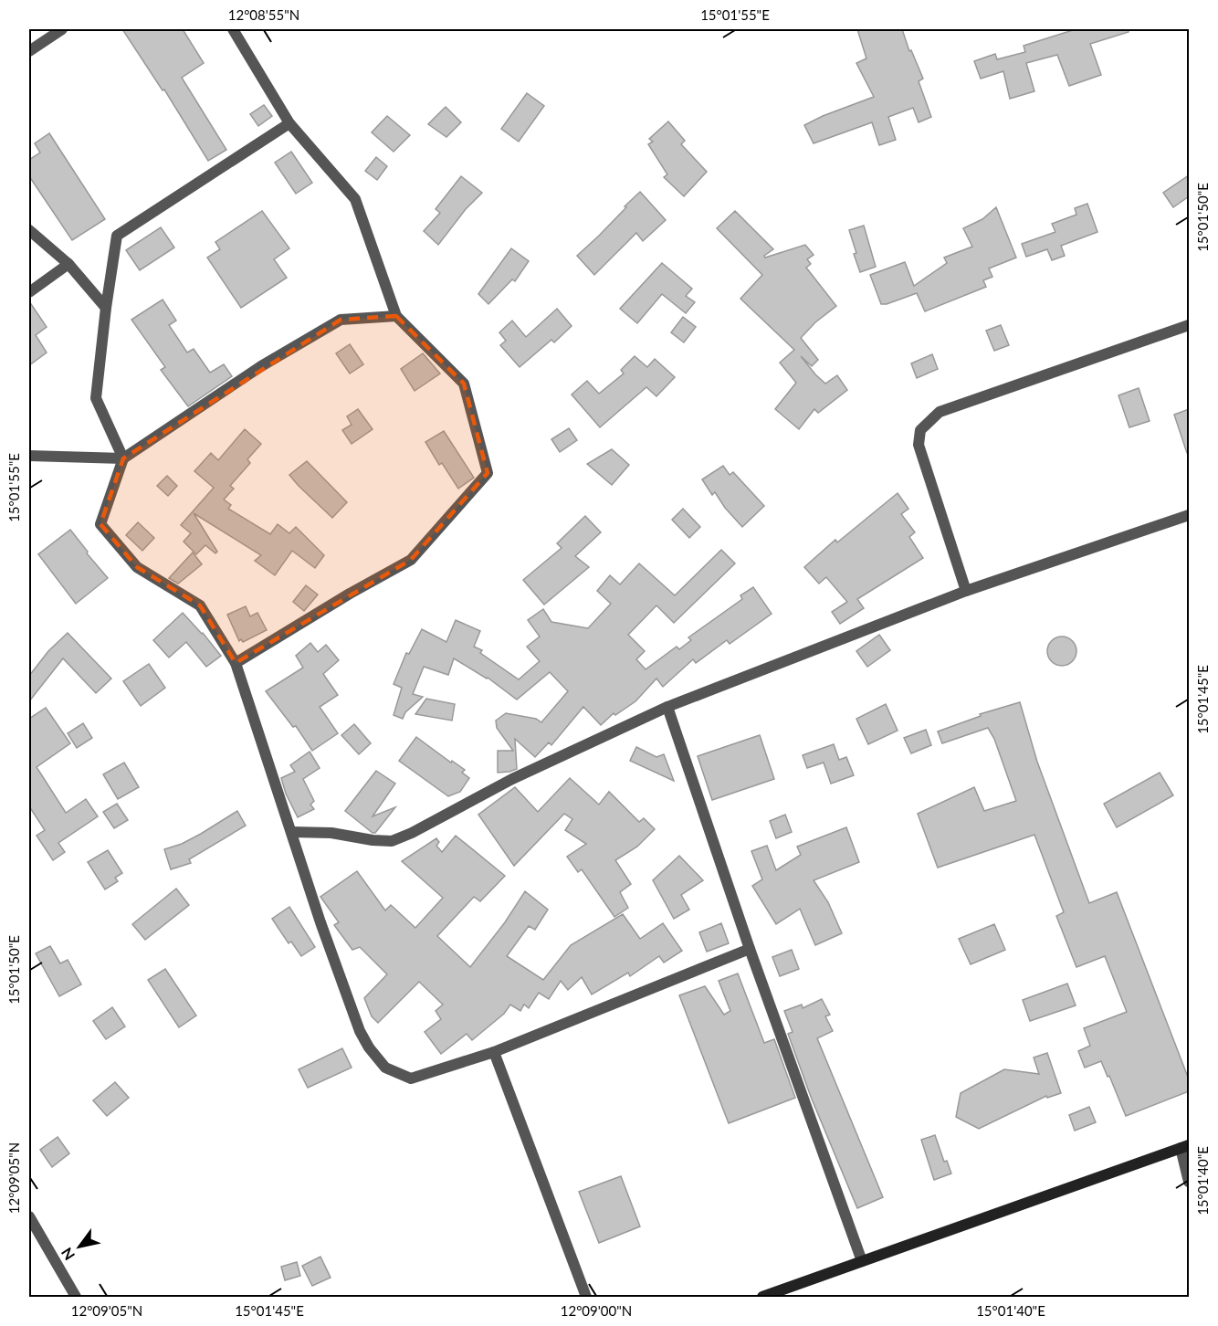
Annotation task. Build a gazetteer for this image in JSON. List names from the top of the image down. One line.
{"north":"bottom left","coordinates":["12°08'55\"N","15°01'55\"E","15°01'50\"E","15°01'45\"E","12°09'05\"N","15°01'40\"E","12°09'00\"N"]}
